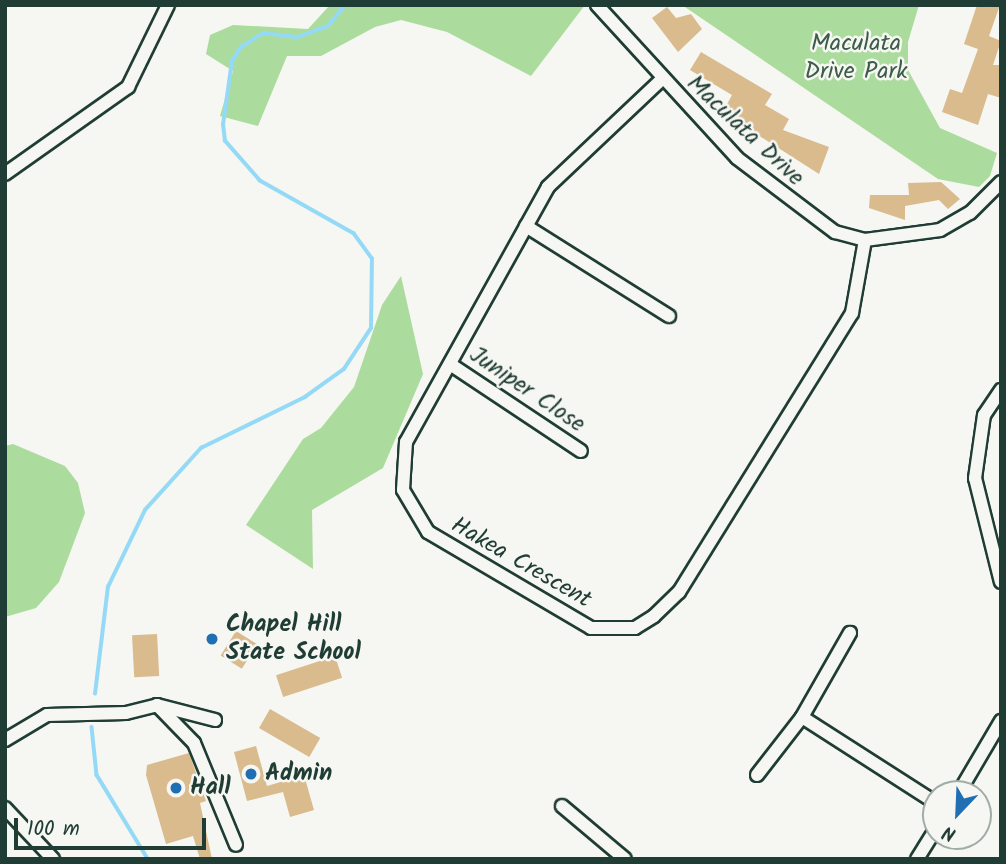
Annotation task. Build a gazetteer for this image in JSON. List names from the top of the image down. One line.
{"streets":{"street":["Maculata Drive","Juniper Close","Hakea Crescent"]},"crossings":[["Maculata Drive","Hakea Crescent"],["Juniper Close","Hakea Crescent"]],"parks":["Maculata Drive Park"],"places":["Chapel Hill State School","Admin","Hall"],"scale_bar":"100 m","north":"bottom left"}
